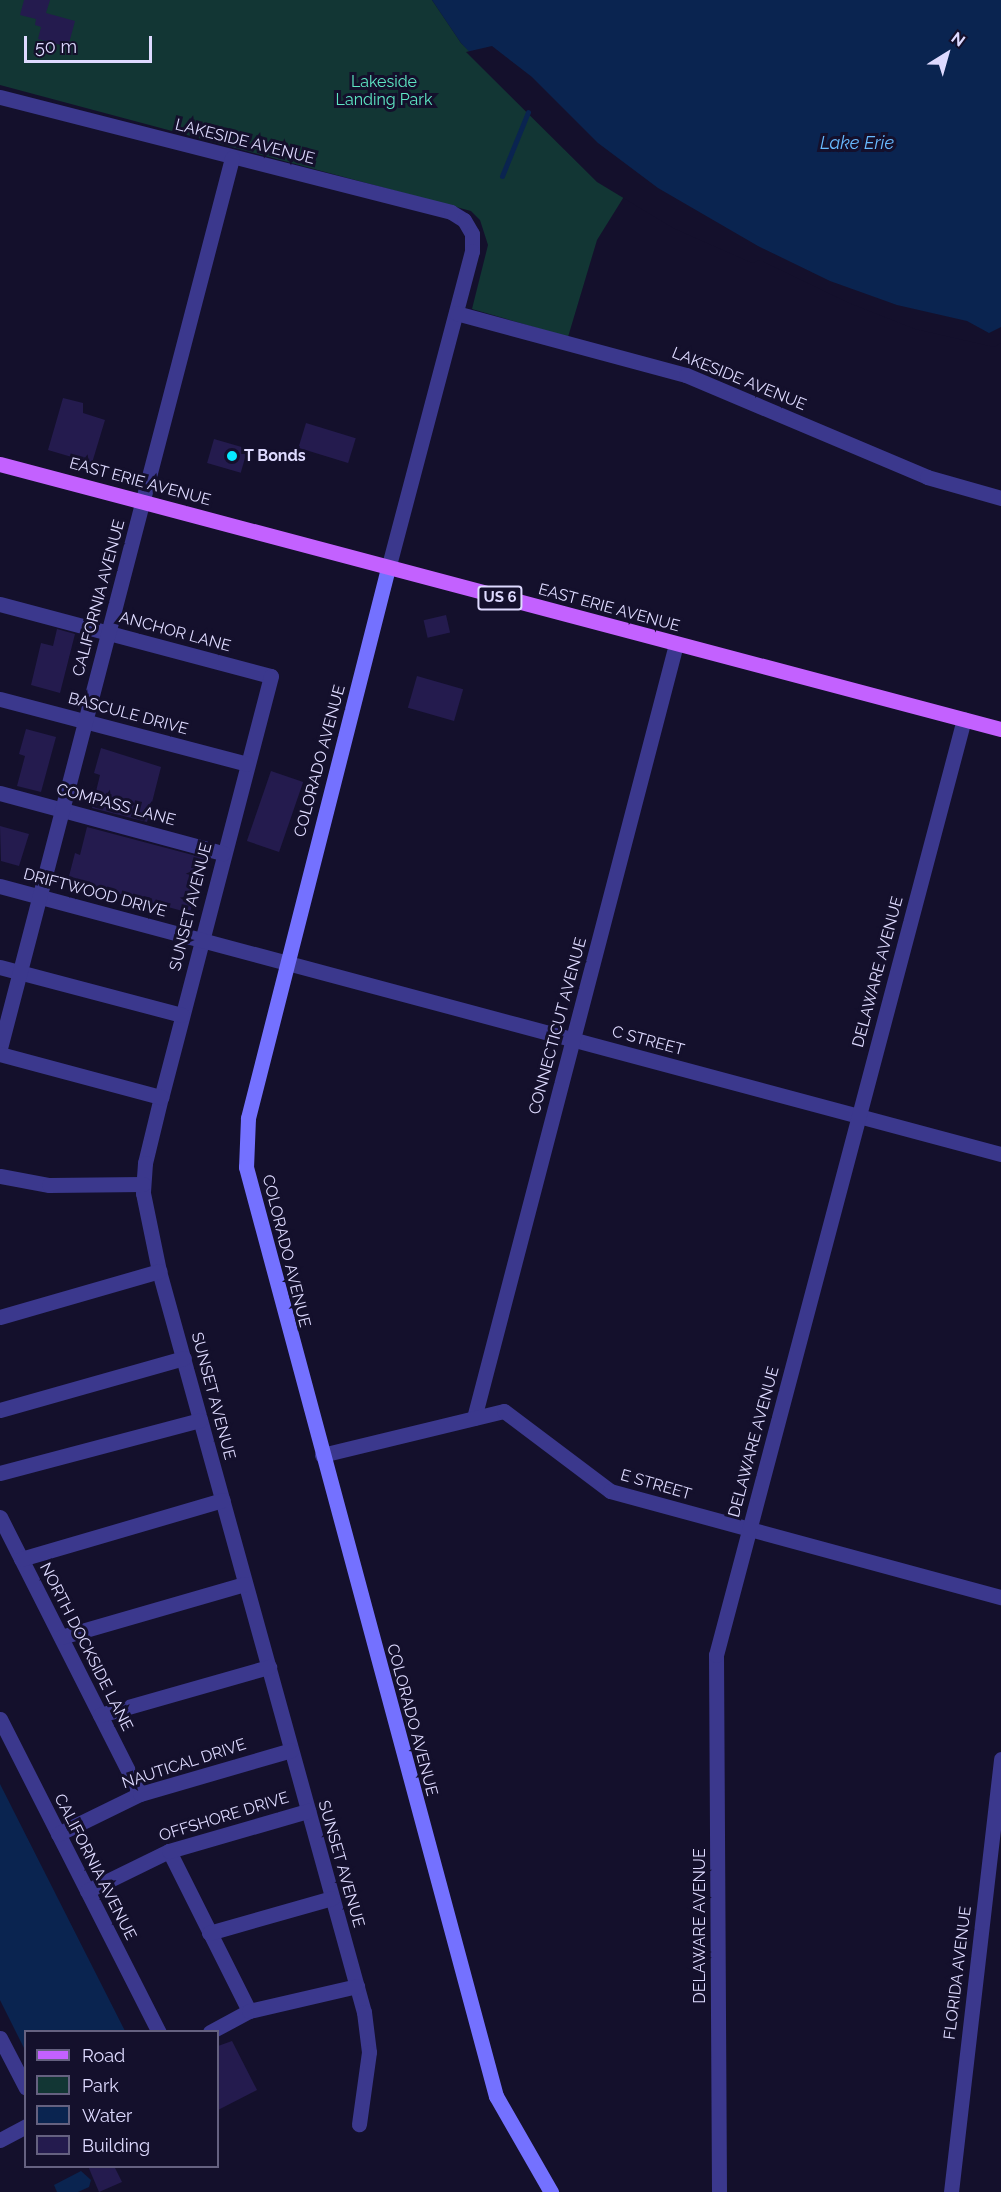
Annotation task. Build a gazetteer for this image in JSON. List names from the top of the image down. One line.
{"streets":{"main road":["EAST ERIE AVENUE","US 6","COLORADO AVENUE"],"street":["LAKESIDE AVENUE","CALIFORNIA AVENUE","ANCHOR LANE","BASCULE DRIVE","COMPASS LANE","DRIFTWOOD DRIVE","SUNSET AVENUE","DELAWARE AVENUE","CONNECTICUT AVENUE","C STREET","E STREET","NORTH DOCKSIDE LANE","NAUTICAL DRIVE","OFFSHORE DRIVE","FLORIDA AVENUE"]},"crossings":[["LAKESIDE AVENUE","CALIFORNIA AVENUE"],["LAKESIDE AVENUE","COLORADO AVENUE"],["EAST ERIE AVENUE","CALIFORNIA AVENUE"],["EAST ERIE AVENUE","COLORADO AVENUE"],["EAST ERIE AVENUE","DELAWARE AVENUE"],["EAST ERIE AVENUE","CONNECTICUT AVENUE"],["CALIFORNIA AVENUE","ANCHOR LANE"],["CALIFORNIA AVENUE","BASCULE DRIVE"],["CALIFORNIA AVENUE","COMPASS LANE"],["CALIFORNIA AVENUE","DRIFTWOOD DRIVE"],["CALIFORNIA AVENUE","NAUTICAL DRIVE"],["CALIFORNIA AVENUE","OFFSHORE DRIVE"],["ANCHOR LANE","SUNSET AVENUE"],["BASCULE DRIVE","SUNSET AVENUE"],["COLORADO AVENUE","DRIFTWOOD DRIVE"],["COLORADO AVENUE","C STREET"],["COLORADO AVENUE","E STREET"],["COMPASS LANE","SUNSET AVENUE"],["DRIFTWOOD DRIVE","SUNSET AVENUE"],["DRIFTWOOD DRIVE","C STREET"],["SUNSET AVENUE","NAUTICAL DRIVE"],["SUNSET AVENUE","OFFSHORE DRIVE"],["DELAWARE AVENUE","C STREET"],["DELAWARE AVENUE","E STREET"],["CONNECTICUT AVENUE","C STREET"],["CONNECTICUT AVENUE","E STREET"],["NORTH DOCKSIDE LANE","NAUTICAL DRIVE"]],"water":["Lake Erie"],"parks":["Lakeside Landing Park"],"places":["T Bonds"],"legend":["Road","Park","Water","Building"],"scale_bar":"50 m","north":"top right"}
